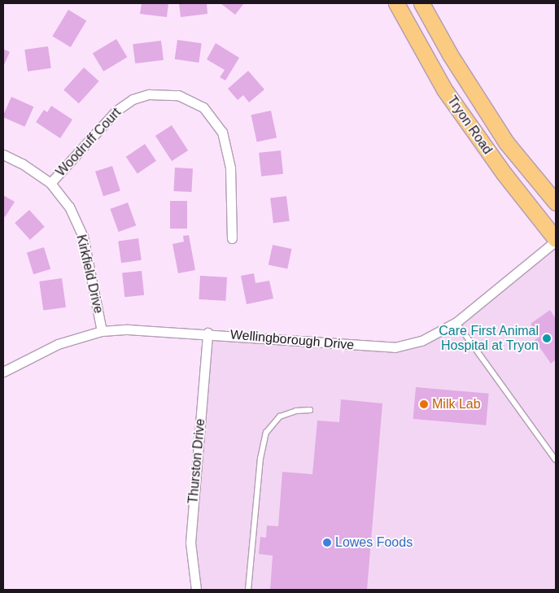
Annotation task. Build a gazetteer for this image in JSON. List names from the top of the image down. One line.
{"streets":{"main road":["Tryon Road"],"street":["Woodruff Court","Kirkfield Drive","Wellingborough Drive","Thurston Drive"]},"crossings":[["Tryon Road","Wellingborough Drive"],["Woodruff Court","Kirkfield Drive"],["Kirkfield Drive","Wellingborough Drive"],["Wellingborough Drive","Thurston Drive"]],"places":["Care First Animal Hospital at Tryon","Milk Lab","Lowes Foods"]}
